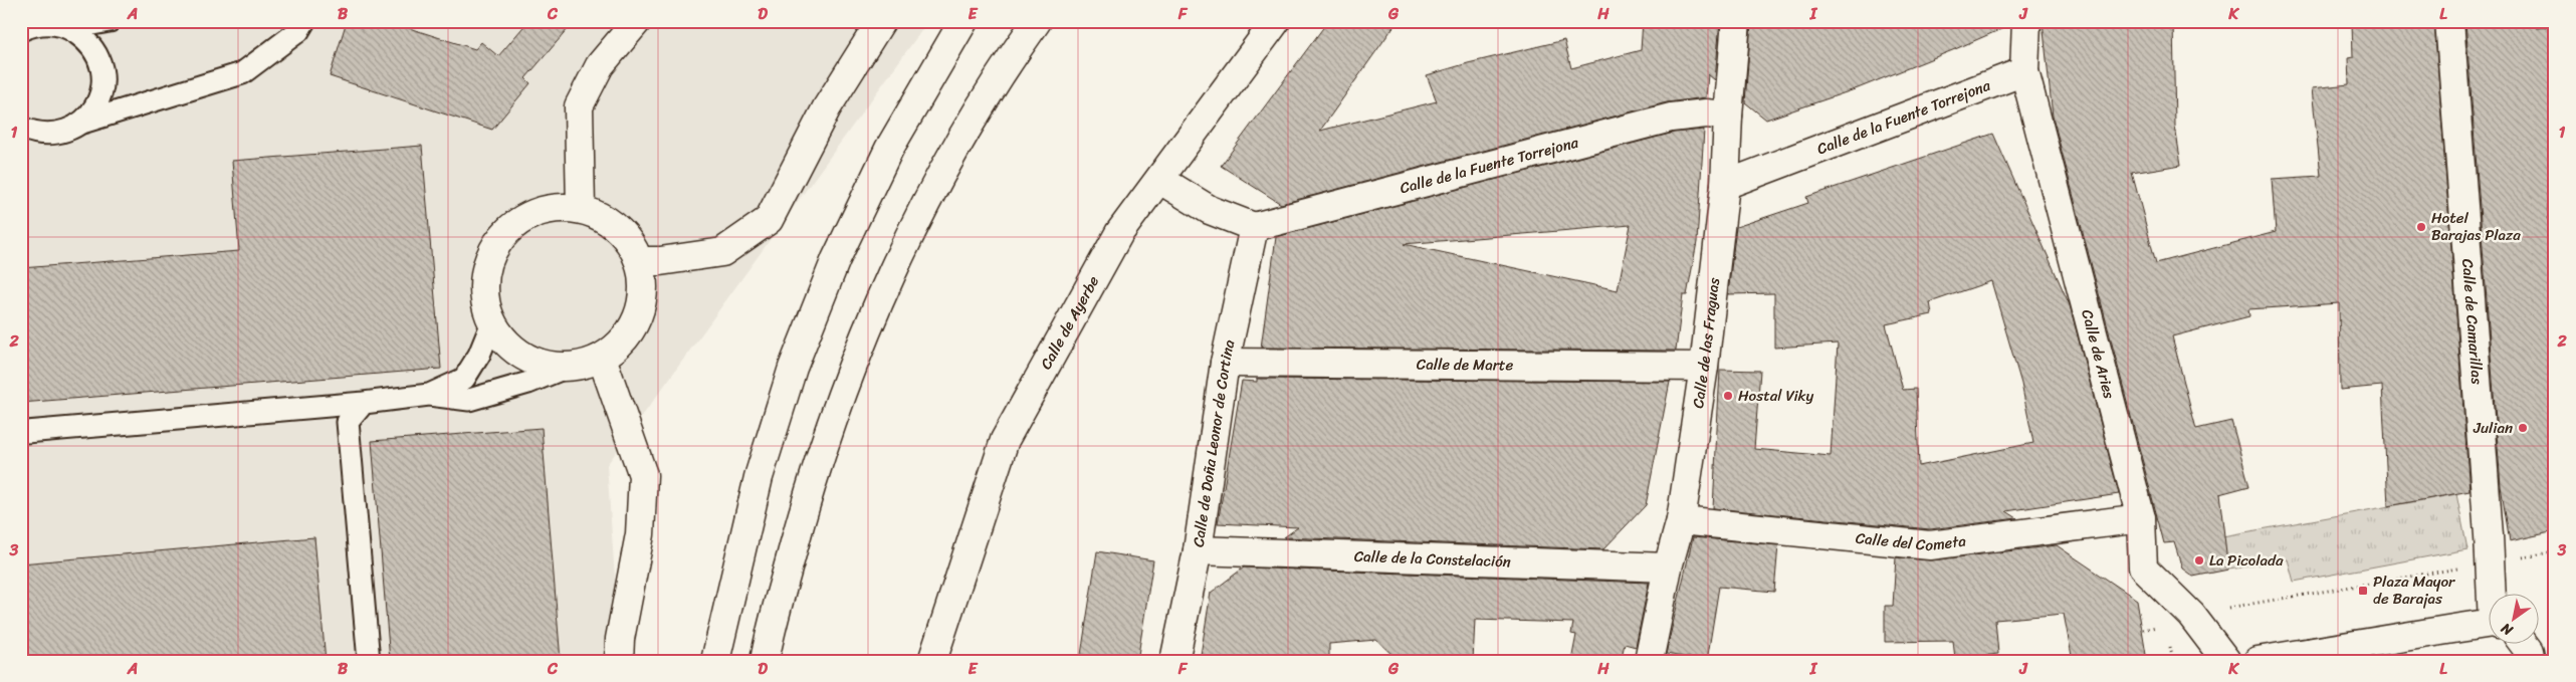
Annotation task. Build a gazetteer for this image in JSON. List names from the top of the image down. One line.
{"streets":{"main road":["Calle de la Fuente Torrejona","Calle de Camarillas","Calle de Ayerbe","Calle de las Fraguas","Calle de Aries","Calle de Marte","Calle de Doña Leonor de Cortina","Calle del Cometa","Calle de la Constelación"]},"crossings":[["Calle de la Fuente Torrejona","Calle de las Fraguas"],["Calle de la Fuente Torrejona","Calle de Aries"],["Calle de la Fuente Torrejona","Calle de Doña Leonor de Cortina"],["Calle de las Fraguas","Calle de Marte"],["Calle de las Fraguas","Calle del Cometa"],["Calle de las Fraguas","Calle de la Constelación"],["Calle de Aries","Calle del Cometa"],["Calle de Marte","Calle de Doña Leonor de Cortina"],["Calle de Doña Leonor de Cortina","Calle de la Constelación"]],"places":{"other":["Hotel Barajas Plaza","Hostal Viky","Julian","La Picolada"],"transit":["Plaza Mayor de Barajas"]},"north":"bottom left","grid":{"columns":["A","B","C","D","E","F","G","H","I","J","K","L"],"rows":["1","2","3"]}}
